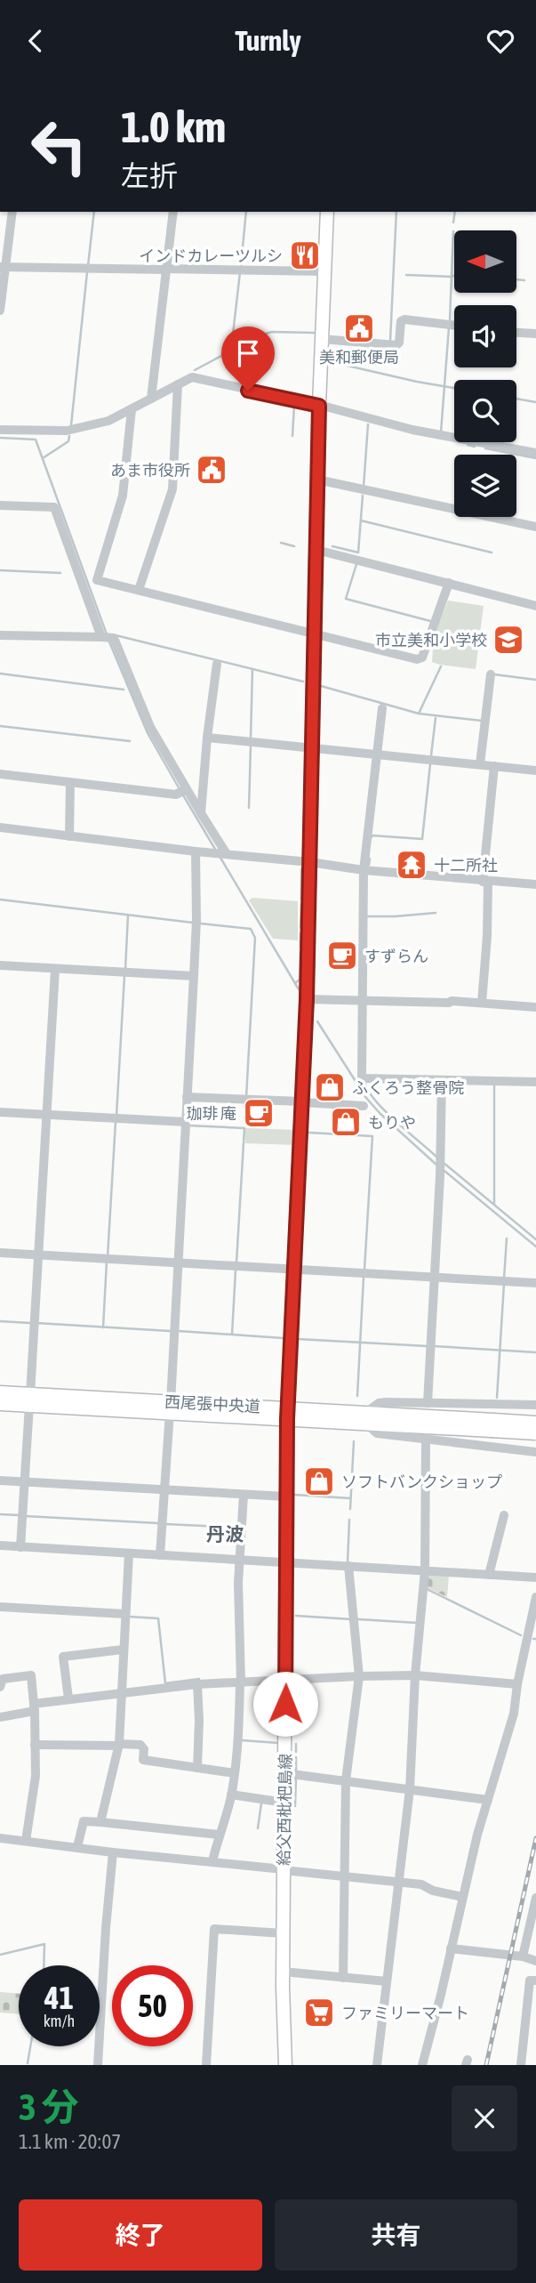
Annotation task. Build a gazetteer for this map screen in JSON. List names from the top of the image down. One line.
{"streets":{"main road":["西尾張中央道","給父西枇杷島線"]},"crossings":[["西尾張中央道","給父西枇杷島線"]],"districts":["丹波"],"places":{"restaurant":["インドカレーツルシ"],"public building":["美和郵便局","あま市役所"],"school or university":["市立美和小学校"],"temple":["十二所社"],"cafe":["すずらん","珈琲 庵"],"shop":["ふくろう整骨院","もりや","ソフトバンクショップ"],"supermarket":["ファミリーマート"]},"north":"left","page":{"header":"Turnly","turn":["1.0 km","左折"],"speed":"41 km/h","limit":"50","heading":["3 分","1.1 km · 20:07"],"buttons":["終了","共有"]}}
